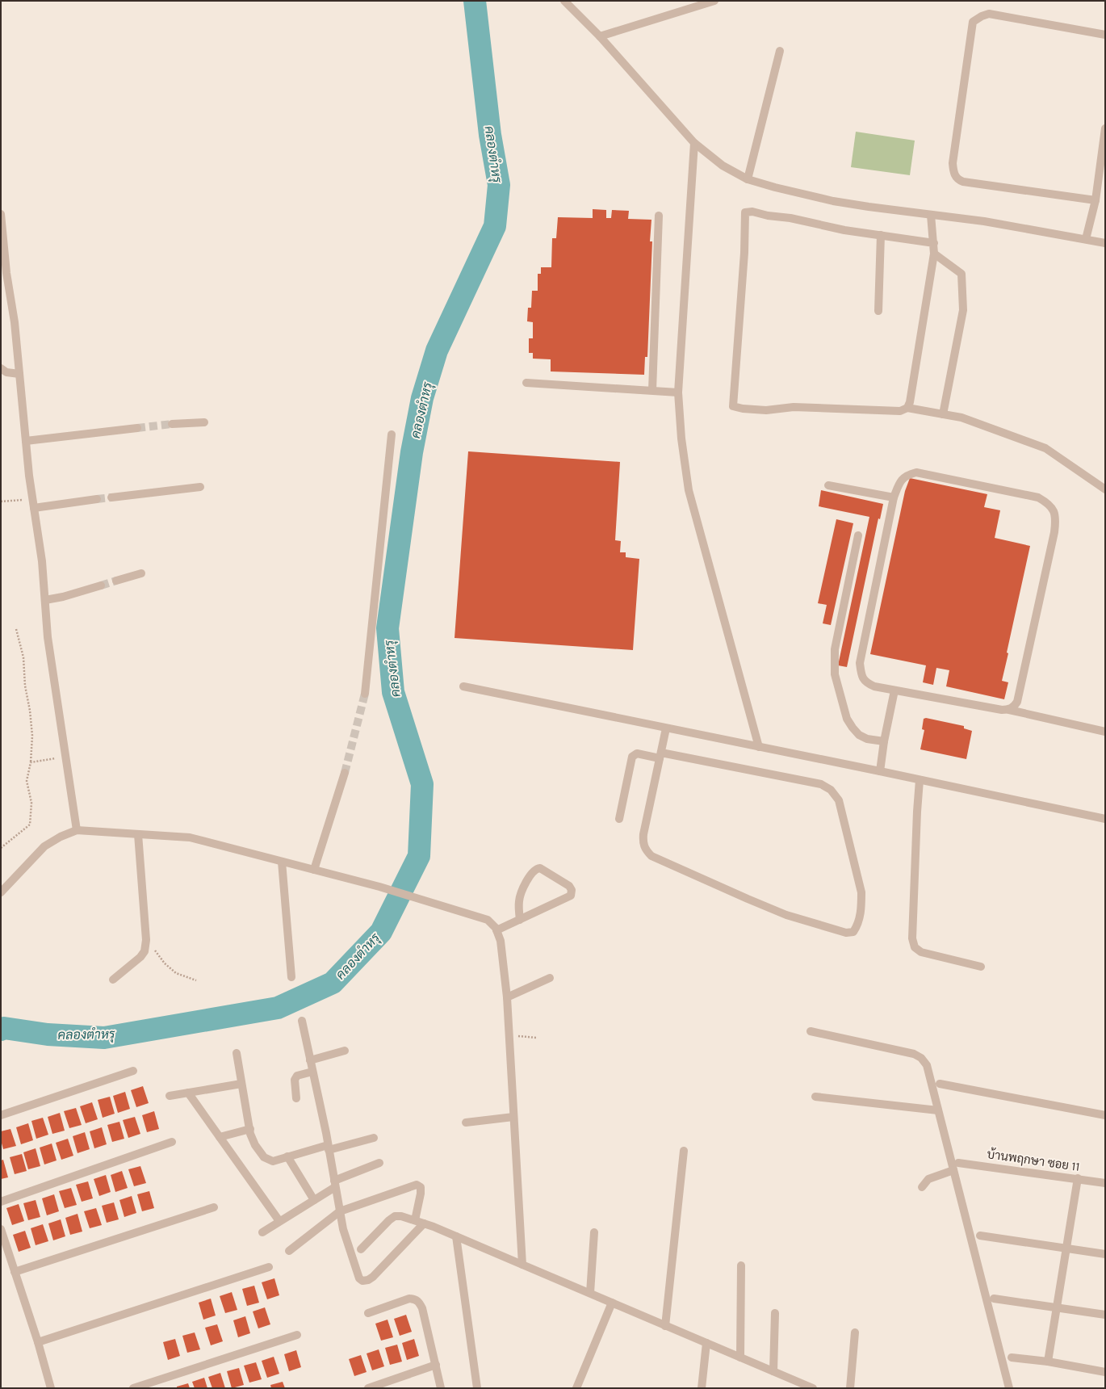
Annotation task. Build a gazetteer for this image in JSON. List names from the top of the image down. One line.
{"streets":{"street":["บ้านพฤกษา ซอย 11"]},"water":["คลองตำหรุ"]}
